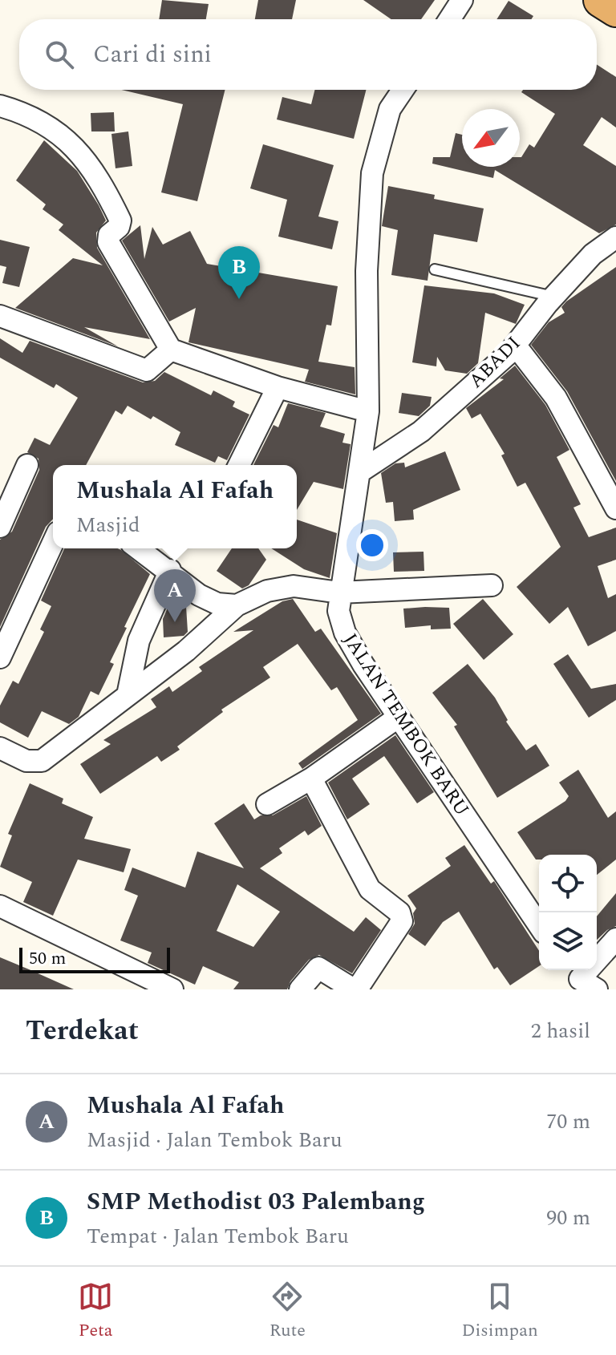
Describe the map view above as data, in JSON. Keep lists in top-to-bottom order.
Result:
{
  "streets": {
    "street": ["ABADI", "JALAN TEMBOK BARU"]
  },
  "crossings": [
    ["ABADI", "JALAN TEMBOK BARU"]
  ],
  "scale_bar": "50 m",
  "north": "bottom left",
  "page": {
    "search": "Cari di sini",
    "pins": ["B", "A"],
    "popup": ["Mushala Al Fafah", "Masjid"],
    "scale": "50 m",
    "heading": ["Terdekat", "2 hasil"],
    "list": [
      {
        "mark": "A",
        "name": "Mushala Al Fafah",
        "note": "Masjid · Jalan Tembok Baru",
        "value": "70 m"
      },
      {
        "mark": "B",
        "name": "SMP Methodist 03 Palembang",
        "note": "Tempat · Jalan Tembok Baru",
        "value": "90 m"
      }
    ],
    "nav": ["Peta", "Rute", "Disimpan"]
  }
}
